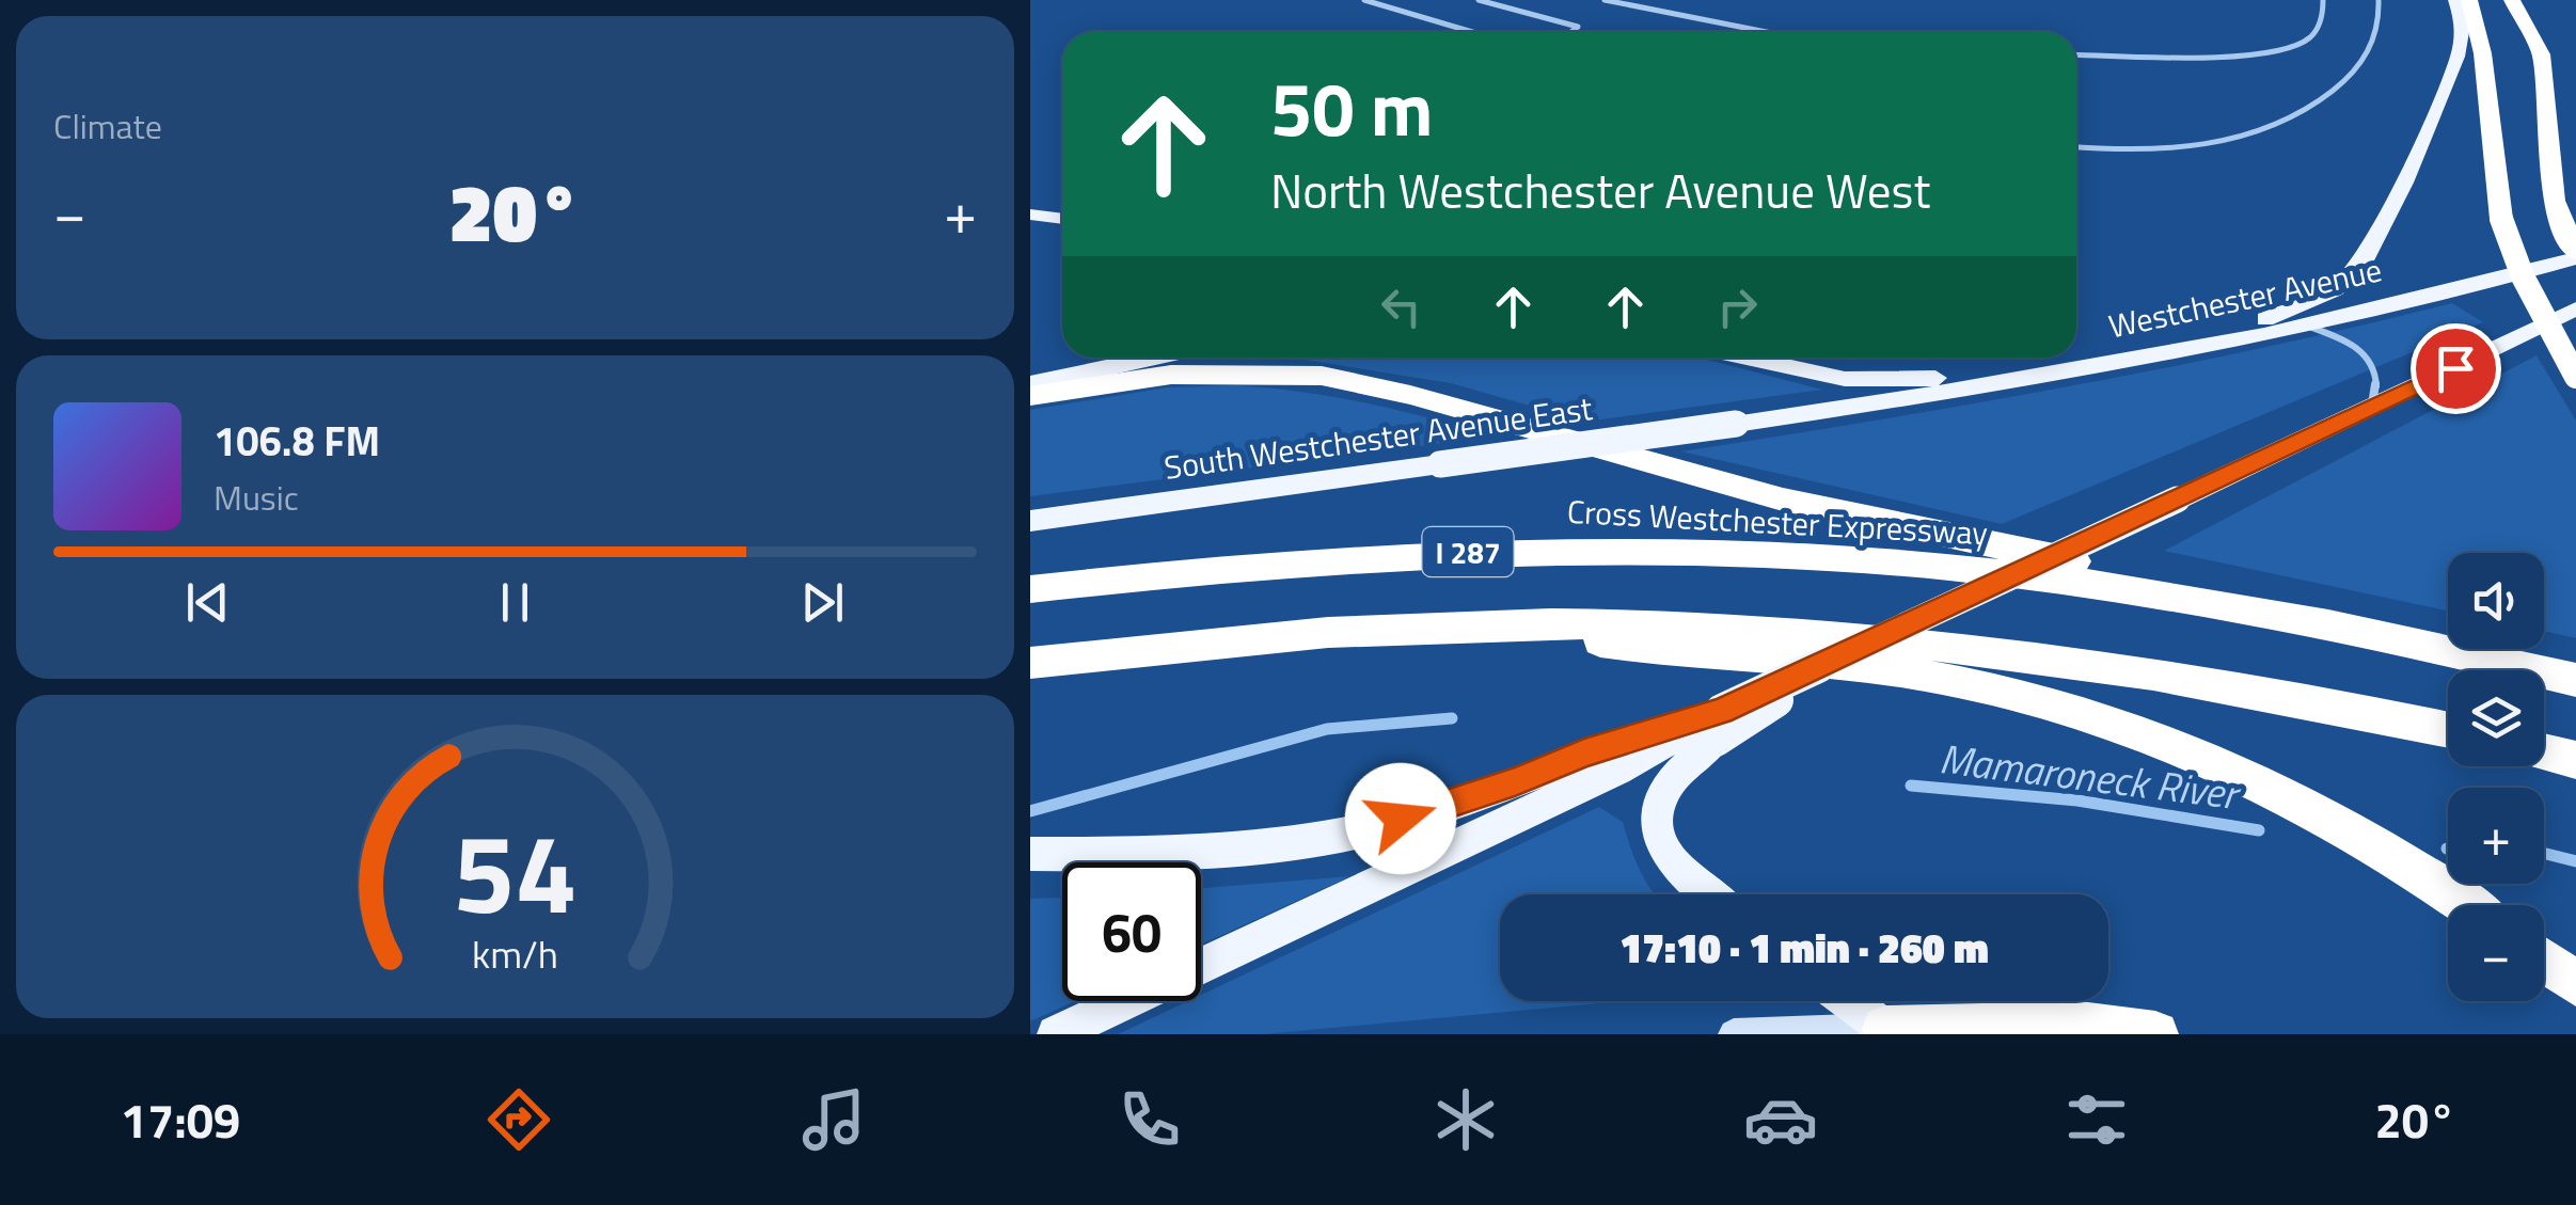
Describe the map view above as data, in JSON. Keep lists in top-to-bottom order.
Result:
{
  "streets": {
    "highway": ["Cross Westchester Expressway", "I 287"],
    "main road": ["Westchester Avenue", "South Westchester Avenue East"]
  },
  "crossings": [
    ["Westchester Avenue", "South Westchester Avenue East"]
  ],
  "water": ["Mamaroneck River"],
  "page": {
    "tile": "Climate",
    "turn": ["50 m", "North Westchester Avenue West"],
    "heat": ["−", "20°", "+"],
    "song": ["106.8 FM", "Music"],
    "map_buttons": ["+", "−"],
    "limit": "60",
    "trip": "17:10 · 1 min · 260 m",
    "tabs": ["17:09", "20°"],
    "gauge": ["54", "km/h"]
  }
}
